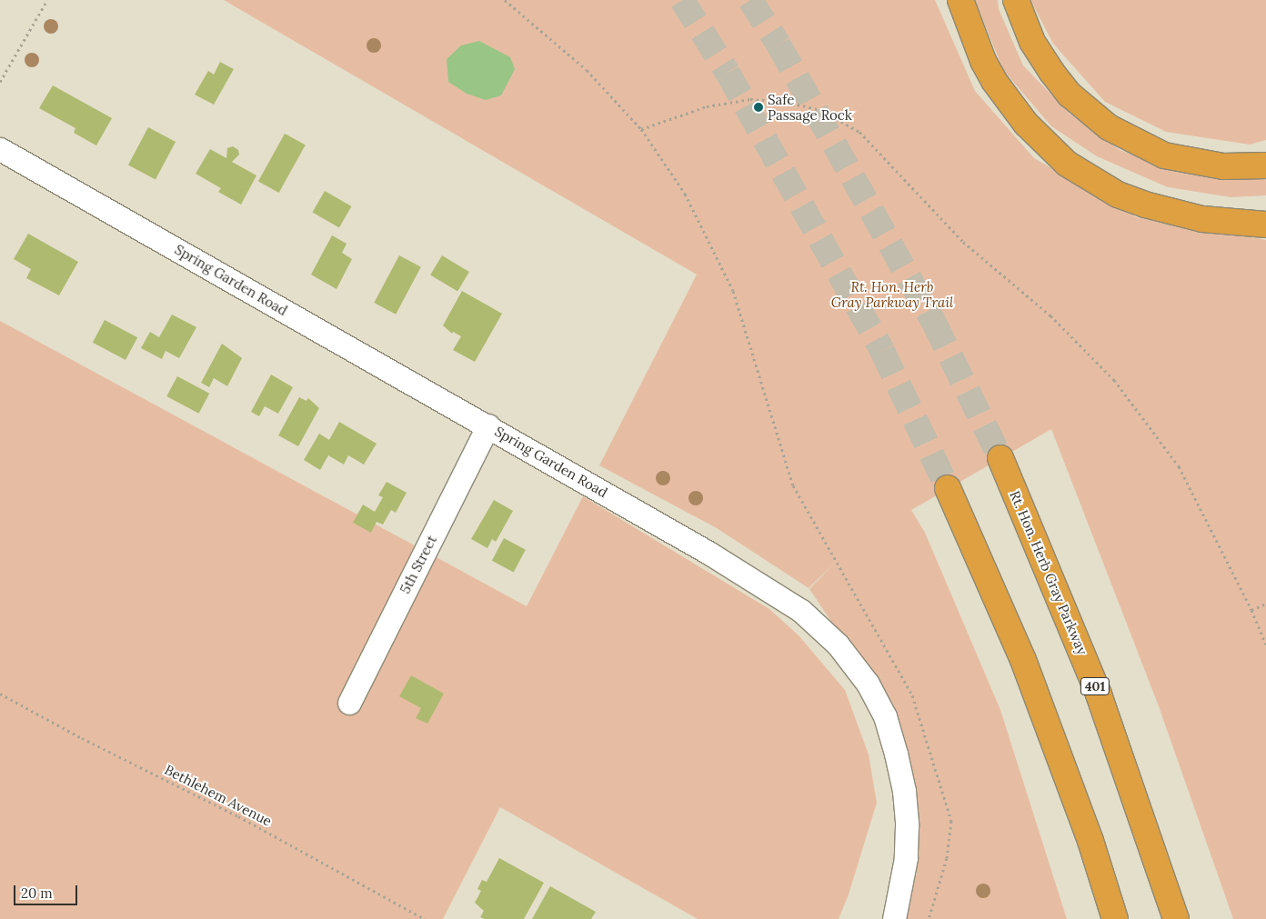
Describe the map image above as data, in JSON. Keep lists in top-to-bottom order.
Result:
{
  "streets": {
    "highway": ["Rt. Hon. Herb Gray Parkway", "401"],
    "street": ["Spring Garden Road", "5th Street"],
    "path": ["Bethlehem Avenue"]
  },
  "crossings": [
    ["Spring Garden Road", "5th Street"]
  ],
  "parks": ["Rt. Hon. Herb Gray Parkway Trail"],
  "places": ["Safe Passage Rock"],
  "scale_bar": "20 m"
}
